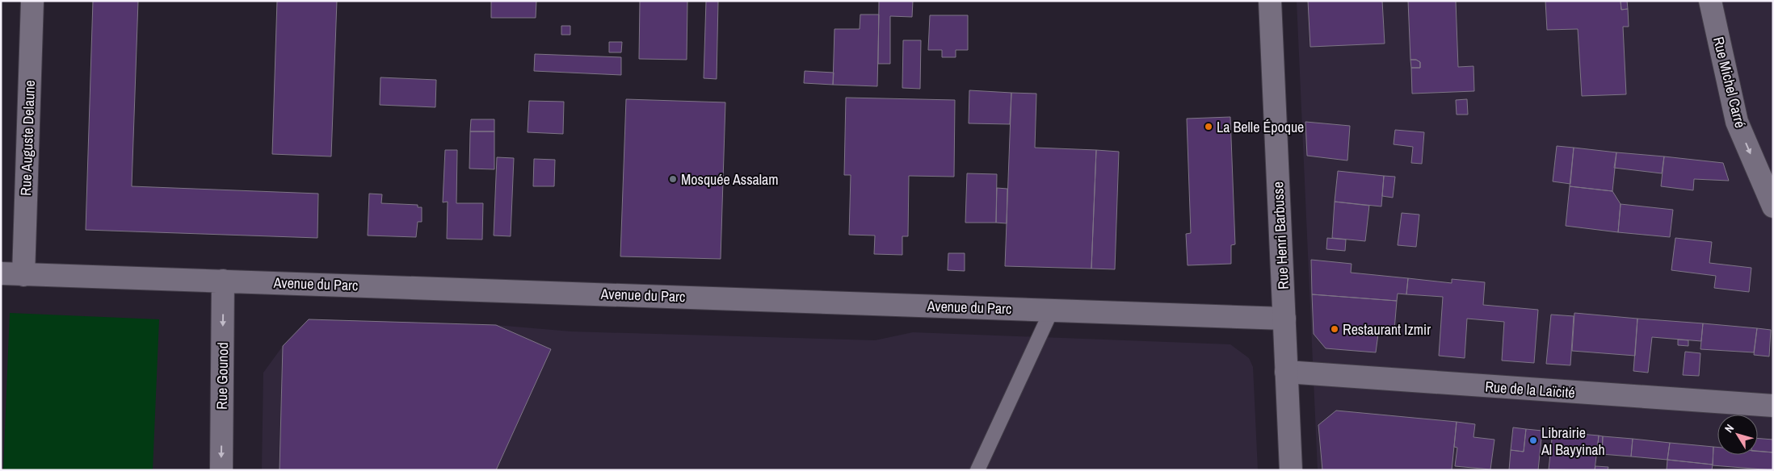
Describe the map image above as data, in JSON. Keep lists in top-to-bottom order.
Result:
{
  "streets": {
    "street": [
      "Rue Michel Carré",
      "Rue Auguste Delaune",
      "Rue Henri Barbusse",
      "Avenue du Parc",
      "Rue Gounod",
      "Rue de la Laïcité"
    ]
  },
  "crossings": [
    ["Rue Auguste Delaune", "Avenue du Parc"],
    ["Rue Henri Barbusse", "Avenue du Parc"],
    ["Rue Henri Barbusse", "Rue de la Laïcité"],
    ["Avenue du Parc", "Rue Gounod"]
  ],
  "one_way": ["Rue Michel Carré", "Rue Gounod"],
  "places": [
    "La Belle Époque",
    "Mosquée Assalam",
    "Restaurant Izmir",
    "Librairie Al Bayyinah"
  ],
  "north": "top left"
}
